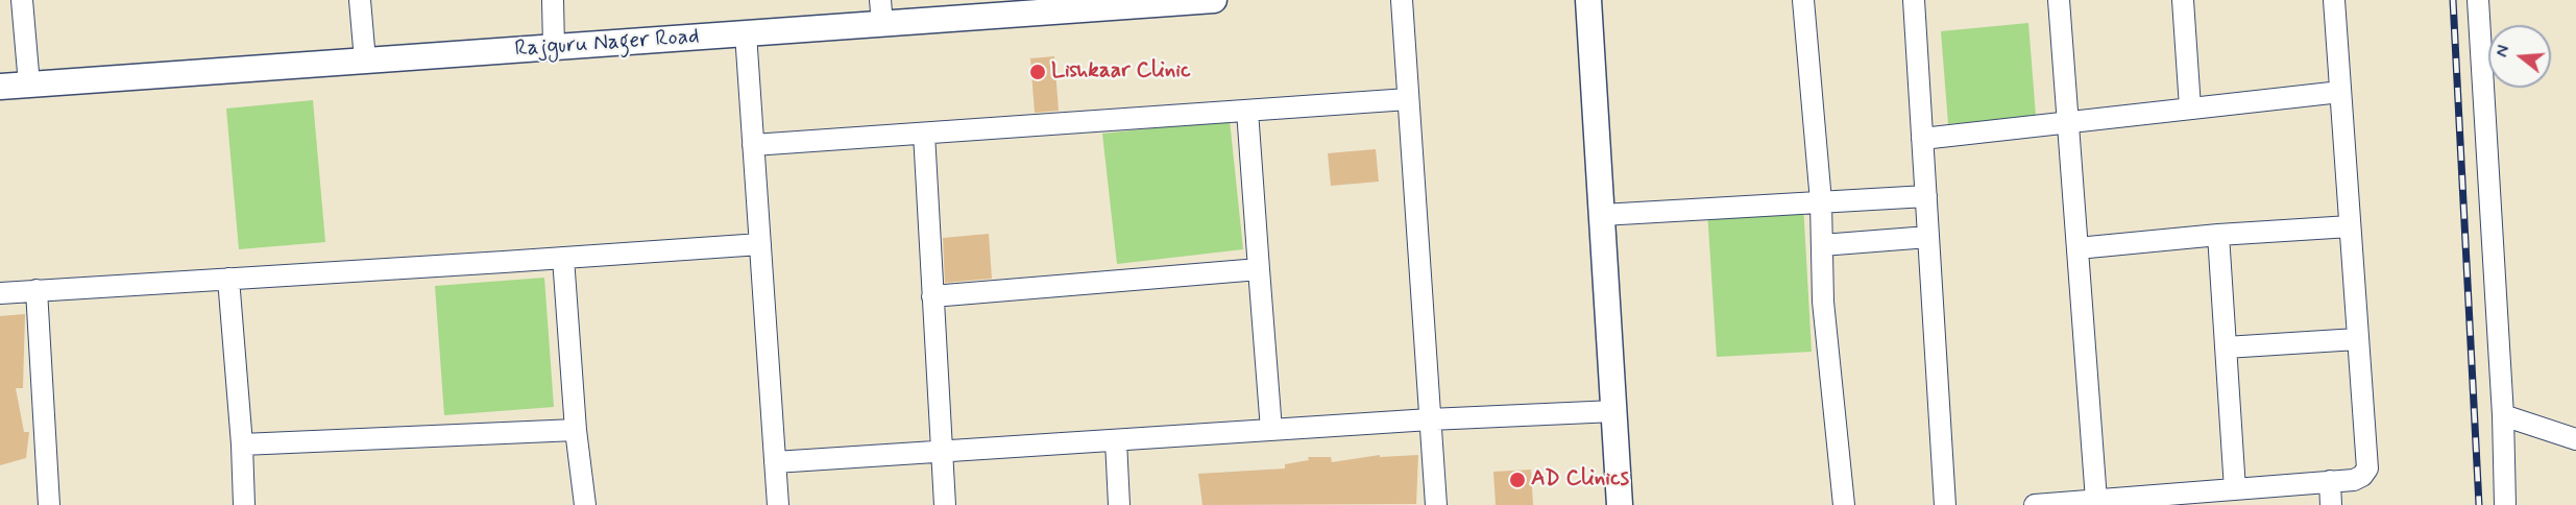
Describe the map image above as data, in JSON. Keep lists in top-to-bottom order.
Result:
{
  "streets": {
    "street": ["Rajguru Nager Road"]
  },
  "places": ["Lishkaar Clinic", "AD Clinics"],
  "north": "left"
}
